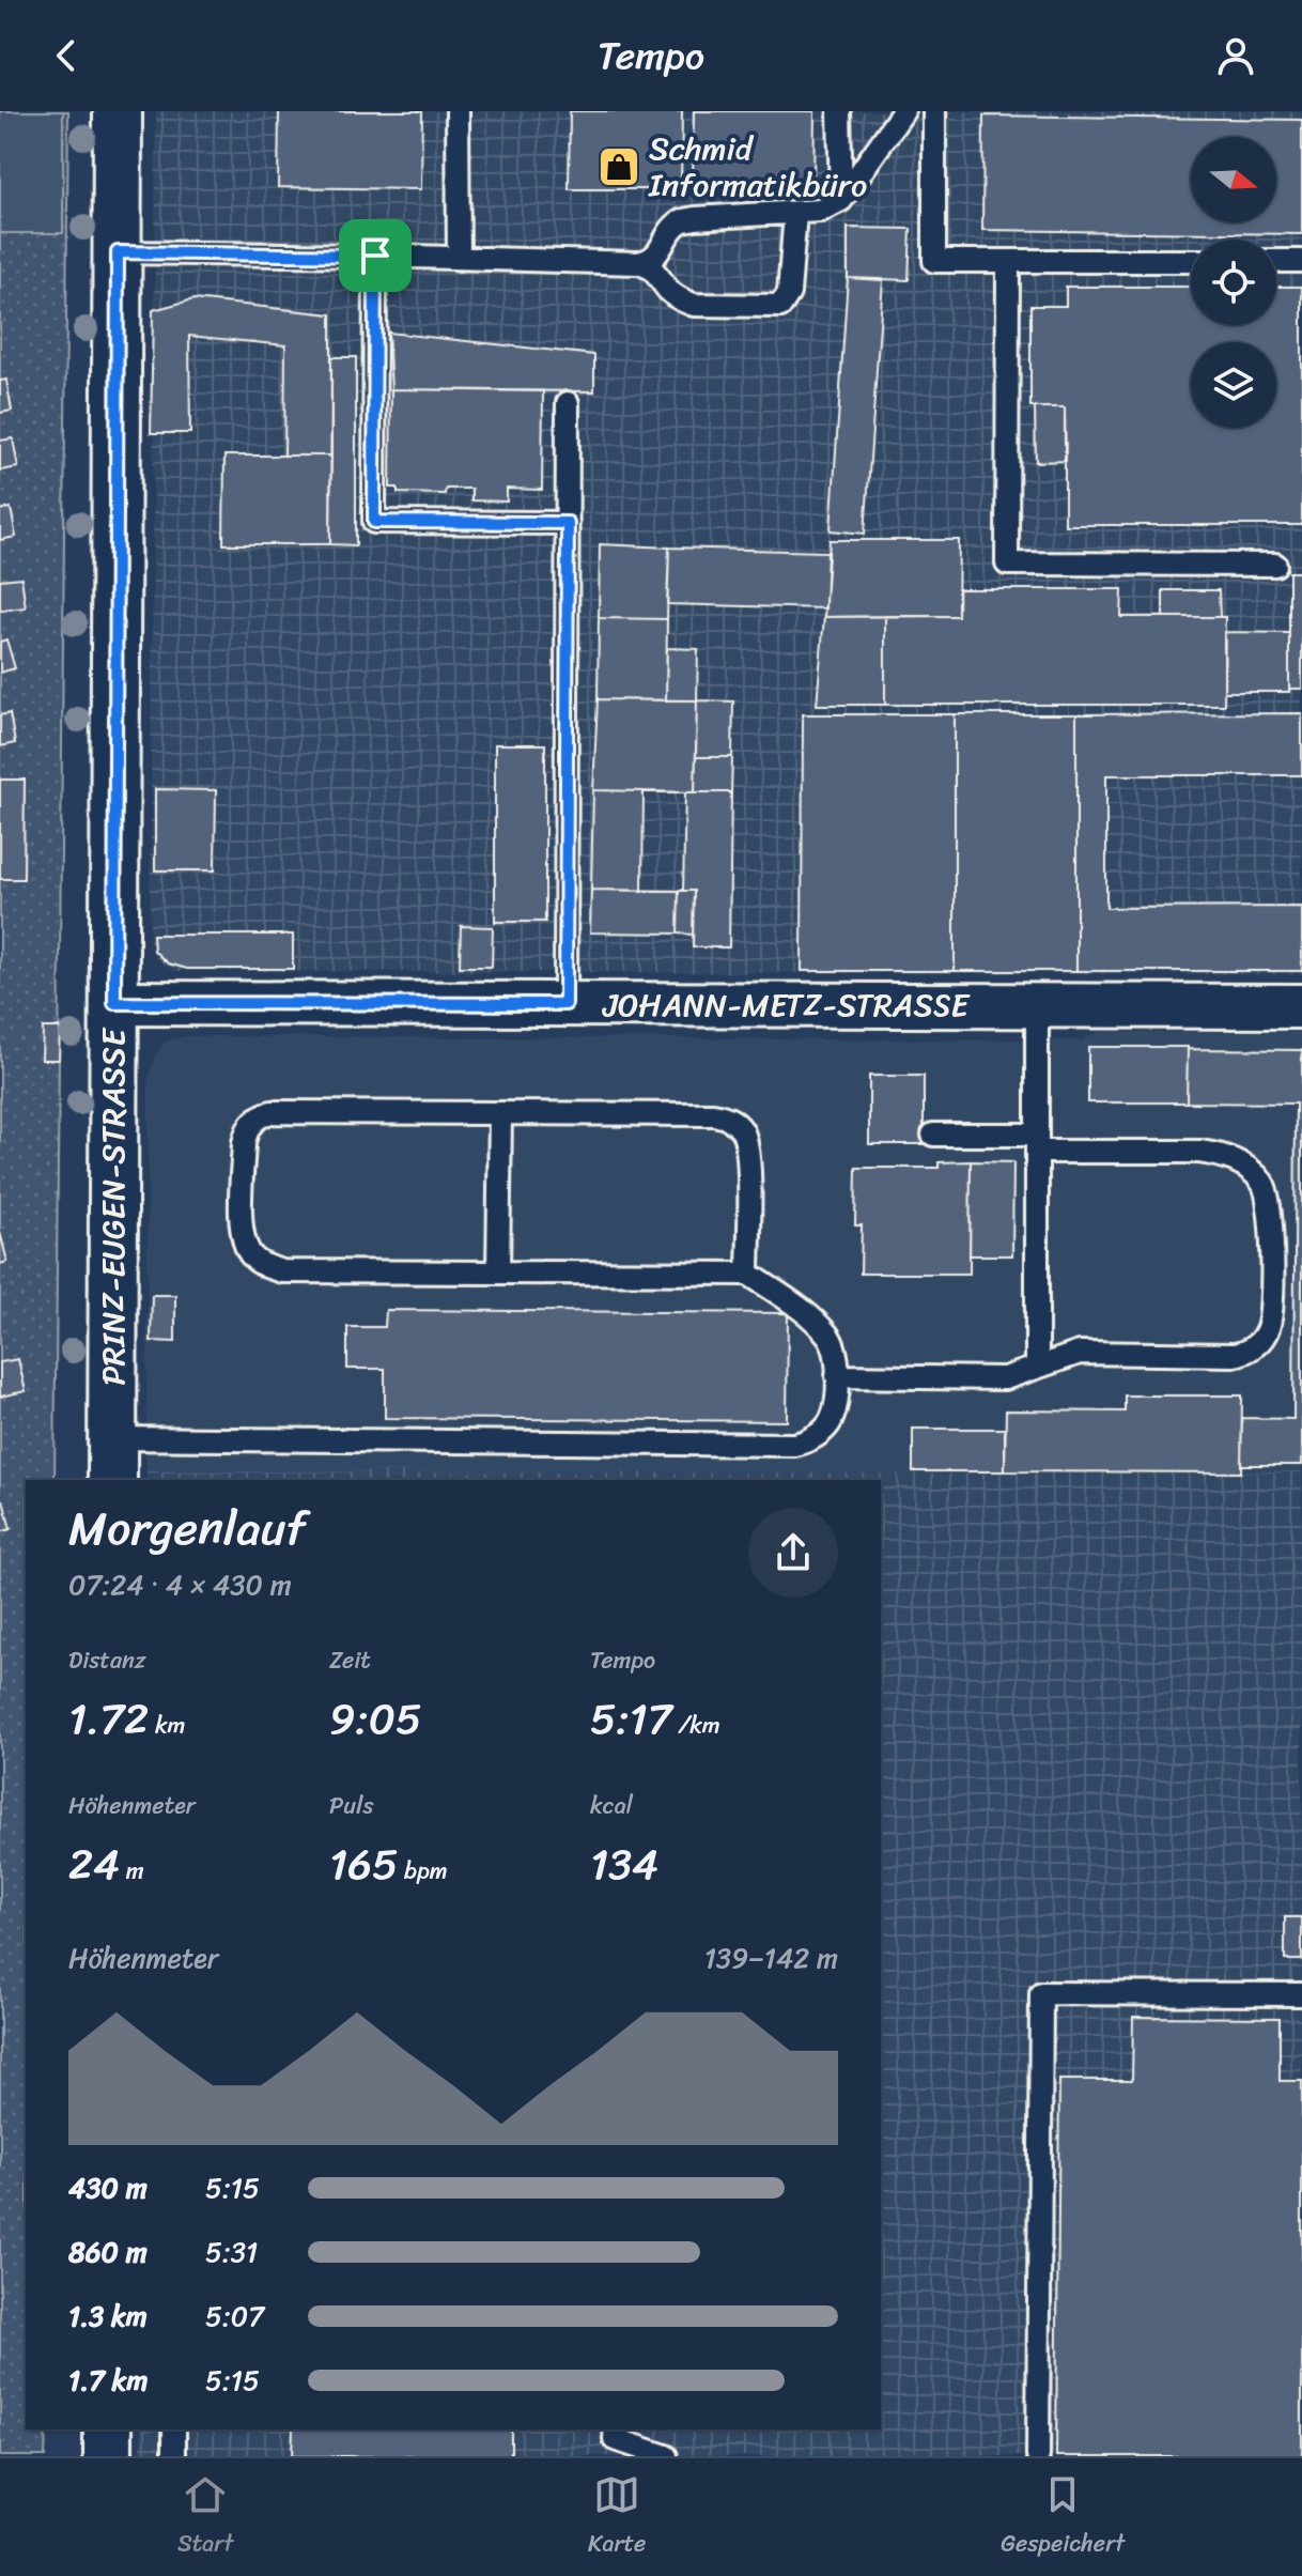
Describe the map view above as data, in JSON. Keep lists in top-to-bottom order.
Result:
{
  "streets": {
    "street": ["JOHANN-METZ-STRASSE", "PRINZ-EUGEN-STRASSE"]
  },
  "crossings": [
    ["JOHANN-METZ-STRASSE", "PRINZ-EUGEN-STRASSE"]
  ],
  "places": {
    "shop": ["Schmid Informatikbüro"]
  },
  "north": "right",
  "page": {
    "header": "Tempo",
    "heading": ["Morgenlauf", "07:24 · 4 × 430 m"],
    "stats": [
      ["Distanz", "1.72 km"],
      ["Zeit", "9:05"],
      ["Tempo", "5:17 /km"],
      ["Höhenmeter", "24 m"],
      ["Puls", "165 bpm"],
      ["kcal", "134"]
    ],
    "chart": ["Höhenmeter", "139–142 m"],
    "list": [
      {
        "name": "430 m",
        "note": "5:15"
      },
      {
        "name": "860 m",
        "note": "5:31"
      },
      {
        "name": "1.3 km",
        "note": "5:07"
      },
      {
        "name": "1.7 km",
        "note": "5:15"
      }
    ],
    "tabs": ["Start", "Karte", "Gespeichert"]
  }
}
